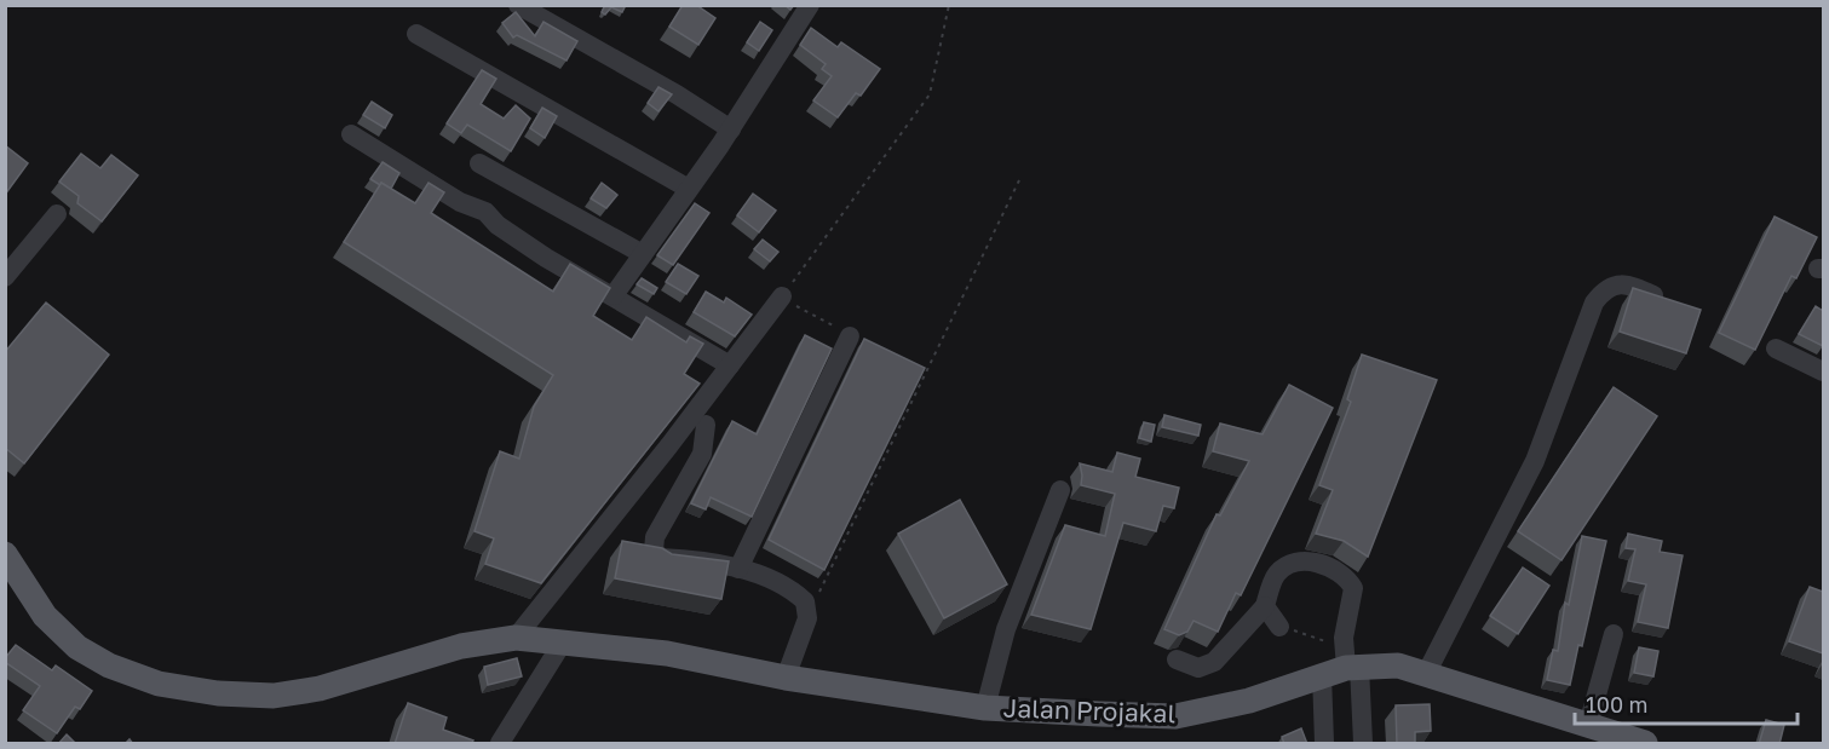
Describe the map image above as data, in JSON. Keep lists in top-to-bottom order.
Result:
{
  "streets": {
    "main road": ["Jalan Projakal"]
  },
  "scale_bar": "100 m"
}
